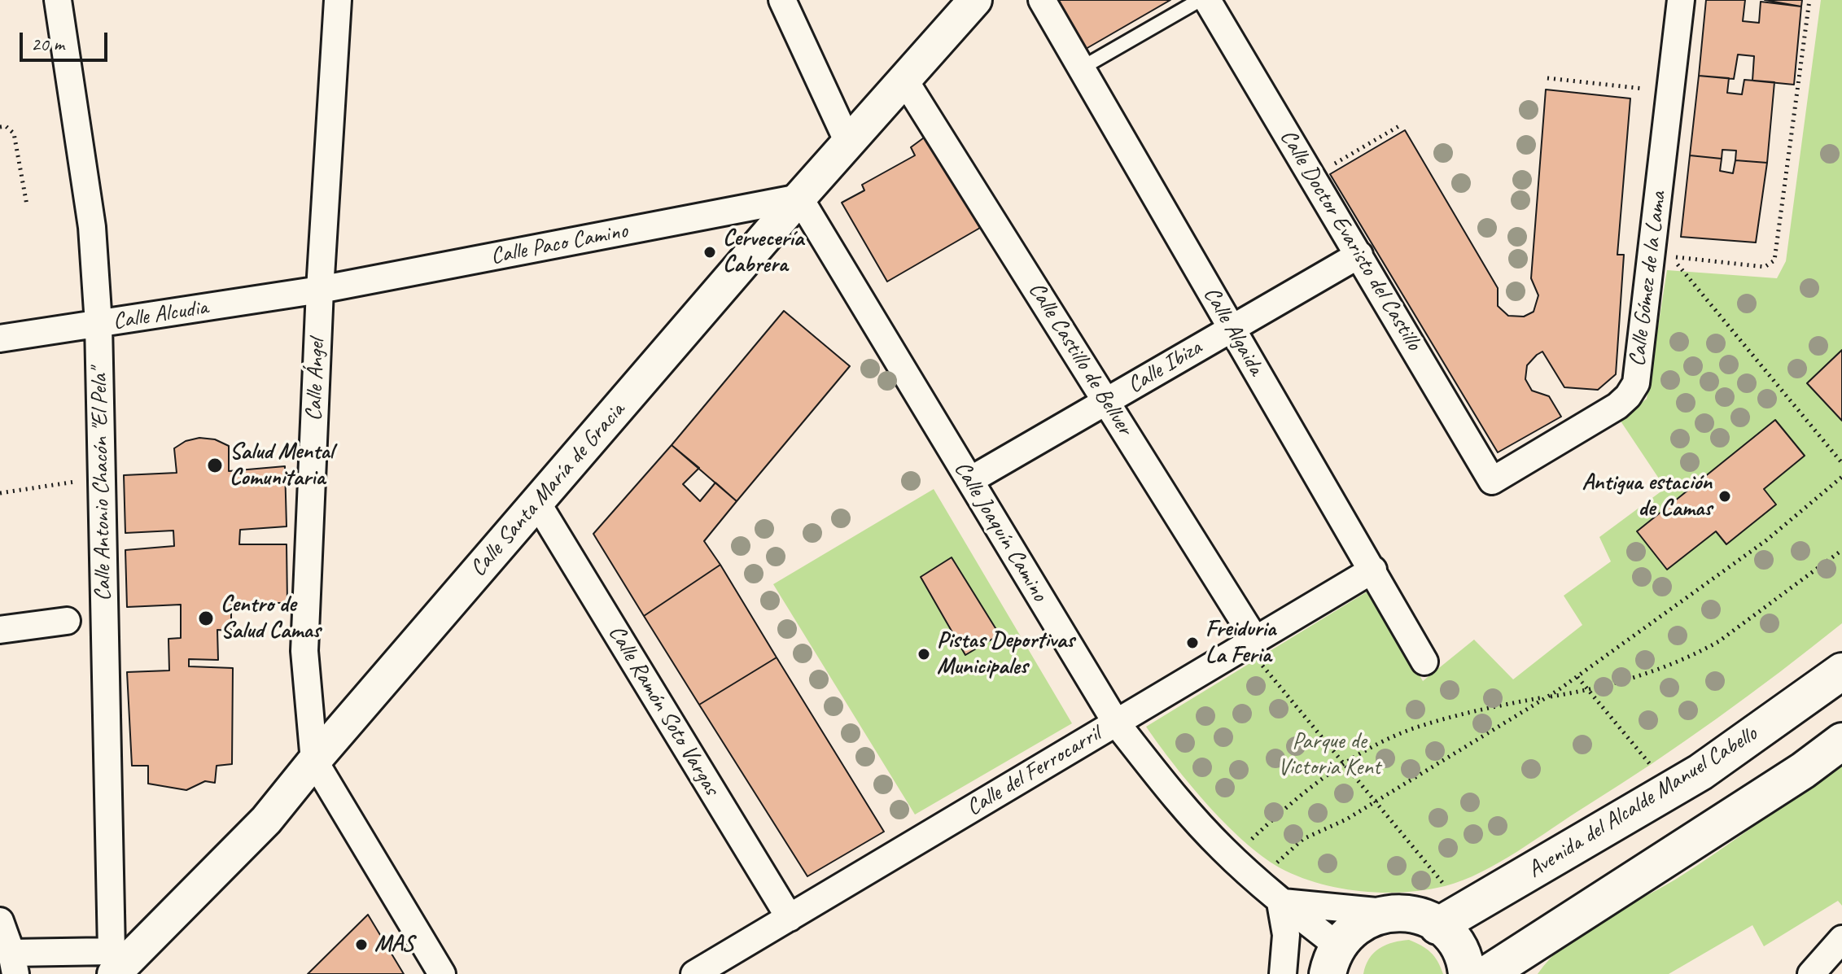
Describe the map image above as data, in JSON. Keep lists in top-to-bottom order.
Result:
{
  "streets": {
    "main road": ["Avenida del Alcalde Manuel Cabello"],
    "street": [
      "Calle Doctor Evaristo del Castillo",
      "Calle Paco Camino",
      "Calle Gómez de la Lama",
      "Calle Alcudia",
      "Calle Algaida",
      "Calle Castillo de Bellver",
      "Calle Ibiza",
      "Calle Ángel",
      "Calle Antonio Chacón \"El Pela\"",
      "Calle Santa María de Gracia",
      "Calle Joaquín Camino",
      "Calle Ramón Soto Vargas",
      "Calle del Ferrocarril"
    ]
  },
  "crossings": [
    ["Calle Doctor Evaristo del Castillo", "Calle Gómez de la Lama"],
    ["Calle Doctor Evaristo del Castillo", "Calle Ibiza"],
    ["Calle Paco Camino", "Calle Alcudia"],
    ["Calle Paco Camino", "Calle Ángel"],
    ["Calle Paco Camino", "Calle Santa María de Gracia"],
    ["Calle Paco Camino", "Calle Joaquín Camino"],
    ["Calle Alcudia", "Calle Ángel"],
    ["Calle Alcudia", "Calle Antonio Chacón \"El Pela\""],
    ["Calle Algaida", "Calle Ibiza"],
    ["Calle Algaida", "Calle del Ferrocarril"],
    ["Calle Castillo de Bellver", "Calle Ibiza"],
    ["Calle Castillo de Bellver", "Calle Santa María de Gracia"],
    ["Calle Castillo de Bellver", "Calle del Ferrocarril"],
    ["Calle Ibiza", "Calle Joaquín Camino"],
    ["Calle Ángel", "Calle Santa María de Gracia"],
    ["Calle Antonio Chacón \"El Pela\"", "Calle Santa María de Gracia"],
    ["Calle Santa María de Gracia", "Calle Joaquín Camino"],
    ["Calle Santa María de Gracia", "Calle Ramón Soto Vargas"],
    ["Calle Joaquín Camino", "Calle del Ferrocarril"],
    ["Calle Ramón Soto Vargas", "Calle del Ferrocarril"]
  ],
  "parks": ["Parque de Victoria Kent"],
  "places": [
    "Cervecería Cabrera",
    "Salud Mental Comunitaria",
    "Antigua estación de Camas",
    "Centro de Salud Camas",
    "Freiduria La Feria",
    "Pistas Deportivas Municipales",
    "MAS"
  ],
  "scale_bar": "20 m"
}
